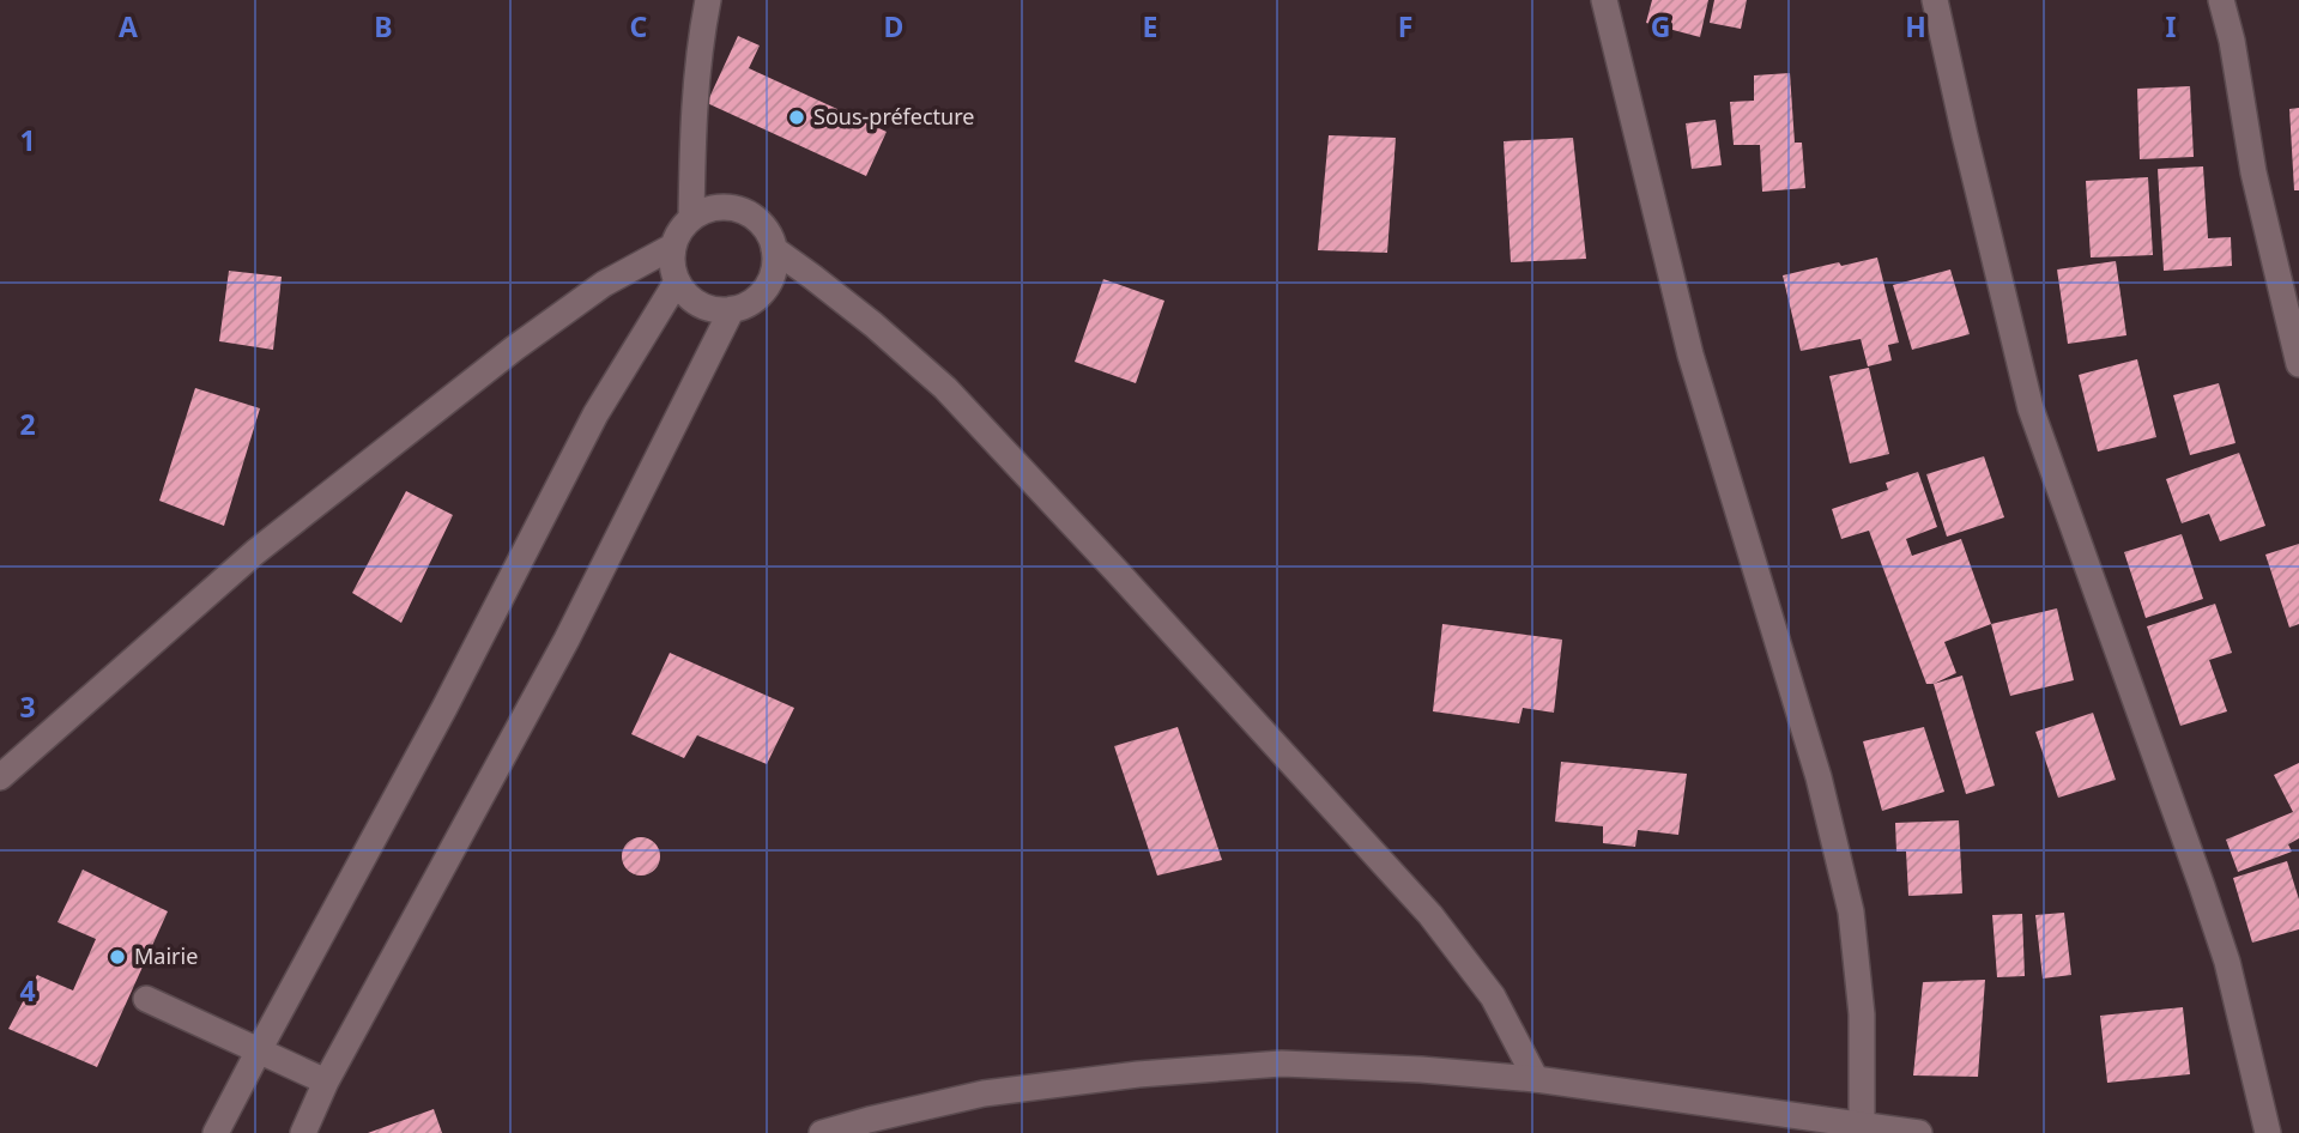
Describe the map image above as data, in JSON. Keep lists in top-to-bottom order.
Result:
{
  "places": ["Sous-préfecture", "Mairie"],
  "grid": {
    "columns": [
      "A",
      "B",
      "C",
      "D",
      "E",
      "F",
      "G",
      "H",
      "I"
    ],
    "rows": [
      "1",
      "2",
      "3",
      "4"
    ]
  }
}
